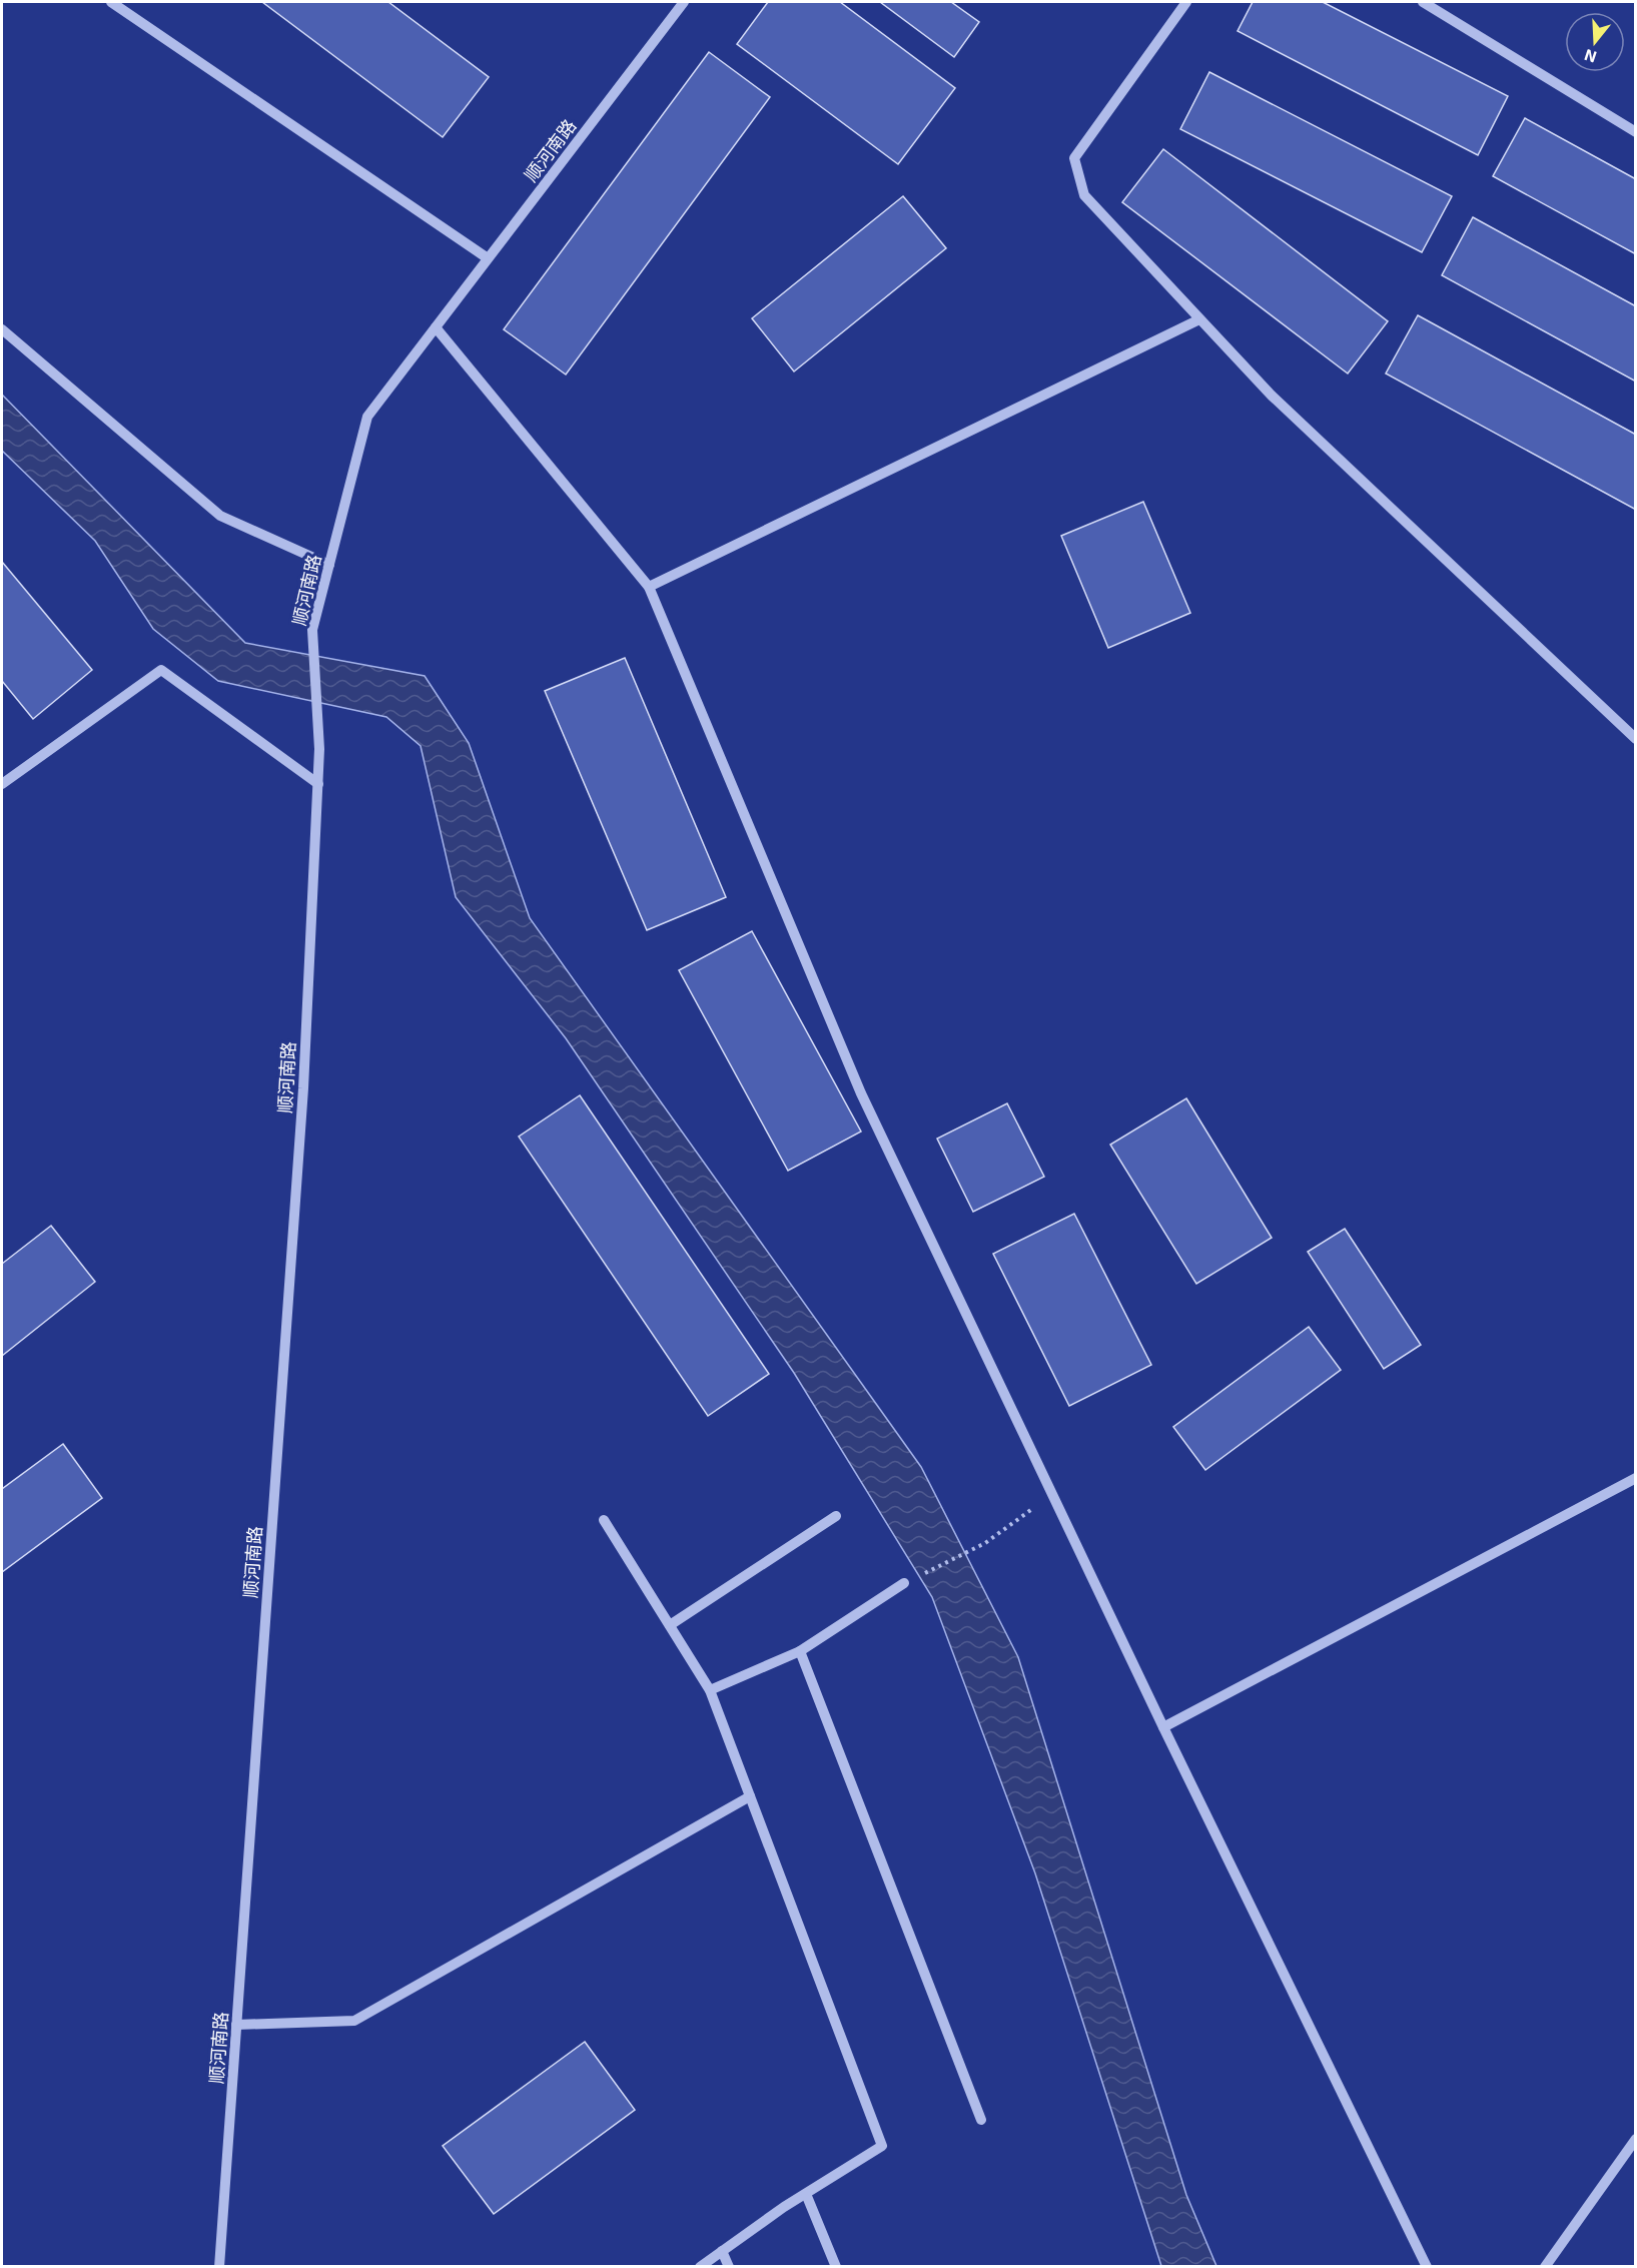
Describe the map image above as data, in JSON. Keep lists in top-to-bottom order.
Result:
{
  "streets": {
    "street": ["顺河南路"]
  },
  "north": "bottom"
}
